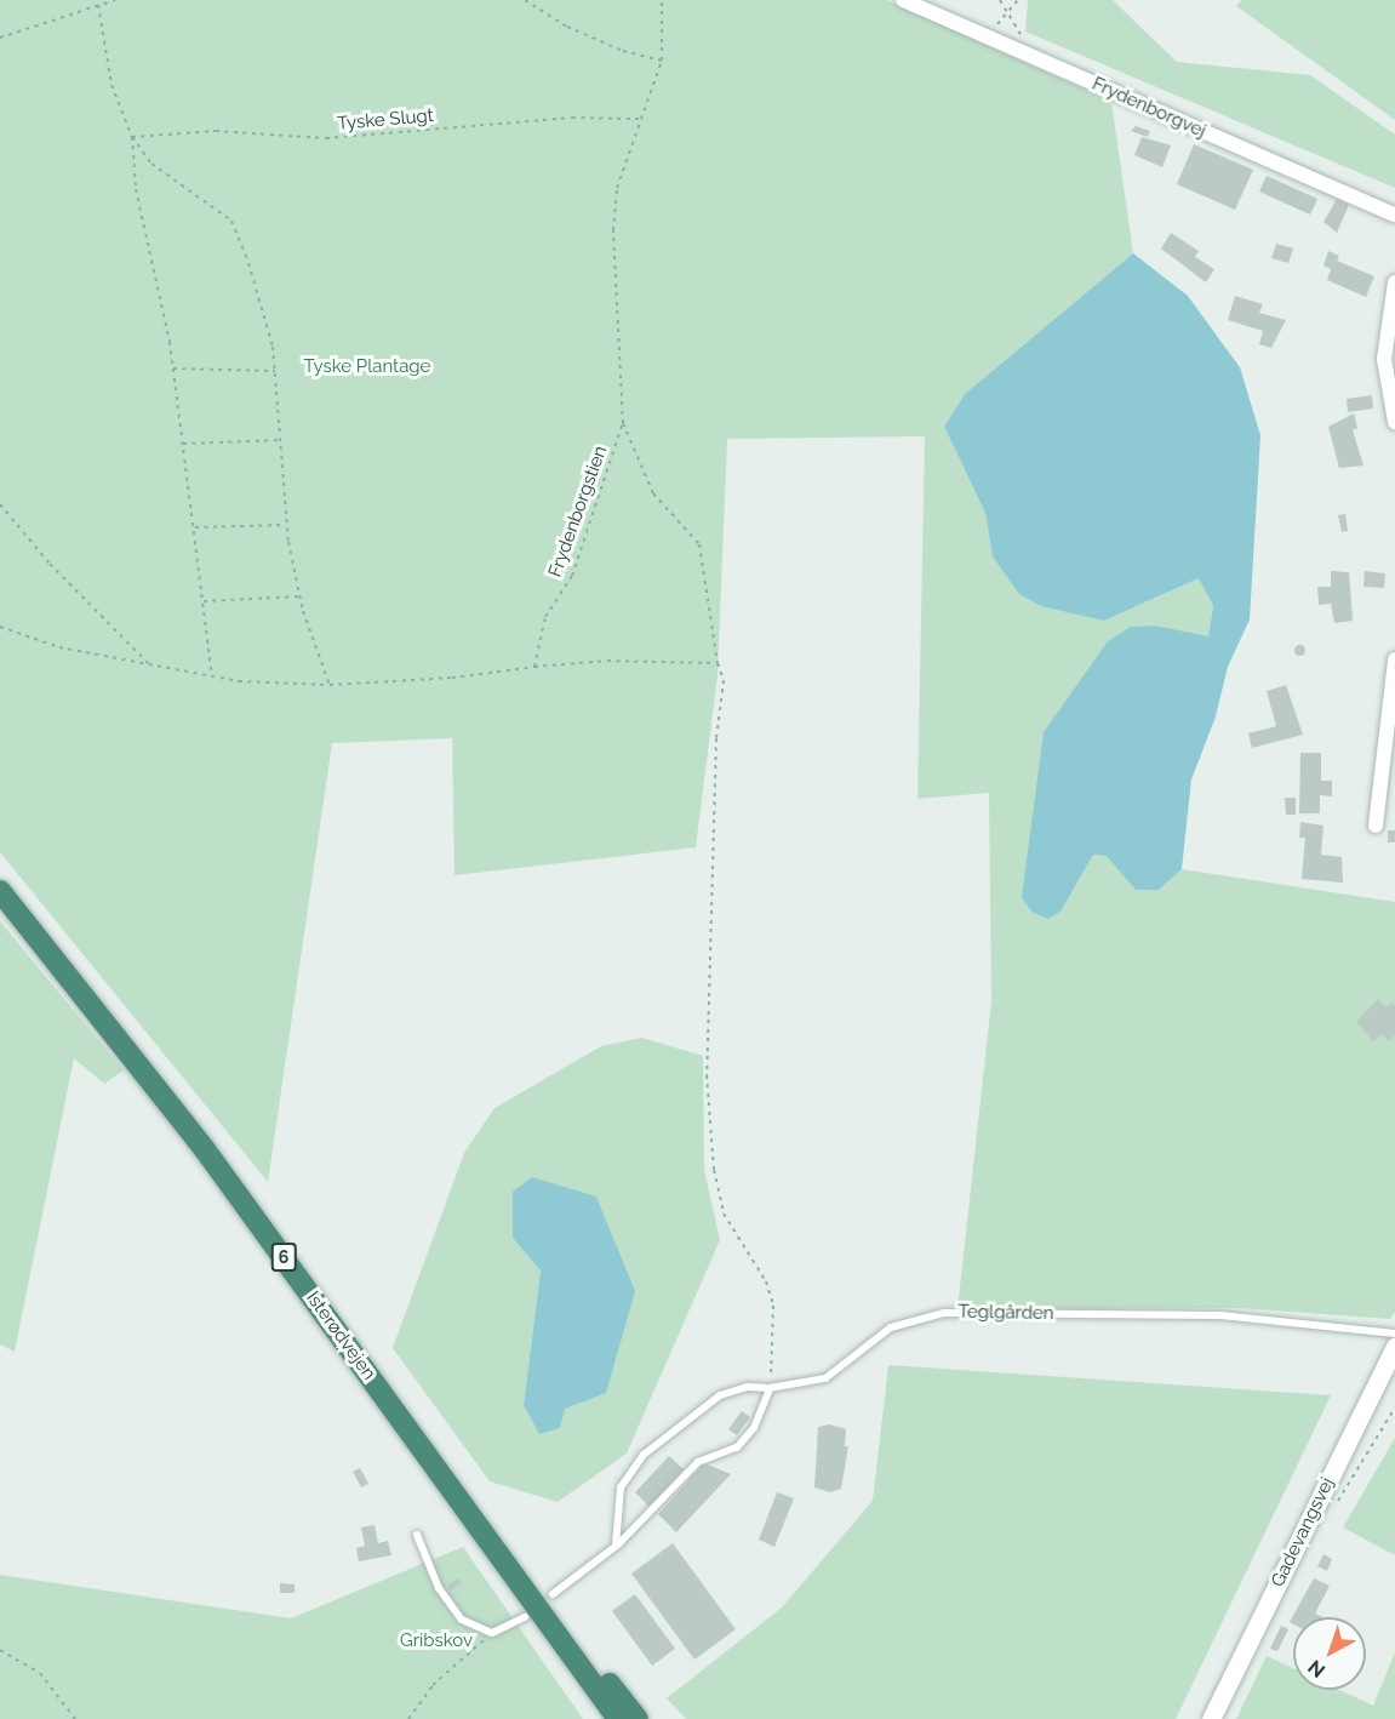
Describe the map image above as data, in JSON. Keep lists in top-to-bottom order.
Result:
{
  "streets": {
    "highway": ["6", "Isterødvejen"],
    "street": ["Frydenborgvej", "Gadevangsvej"],
    "lane": ["Teglgården"],
    "path": ["Tyske Slugt", "Frydenborgstien"]
  },
  "crossings": [
    ["Tyske Slugt", "Frydenborgstien"]
  ],
  "parks": ["Tyske Plantage", "Gribskov"],
  "north": "bottom left"
}
